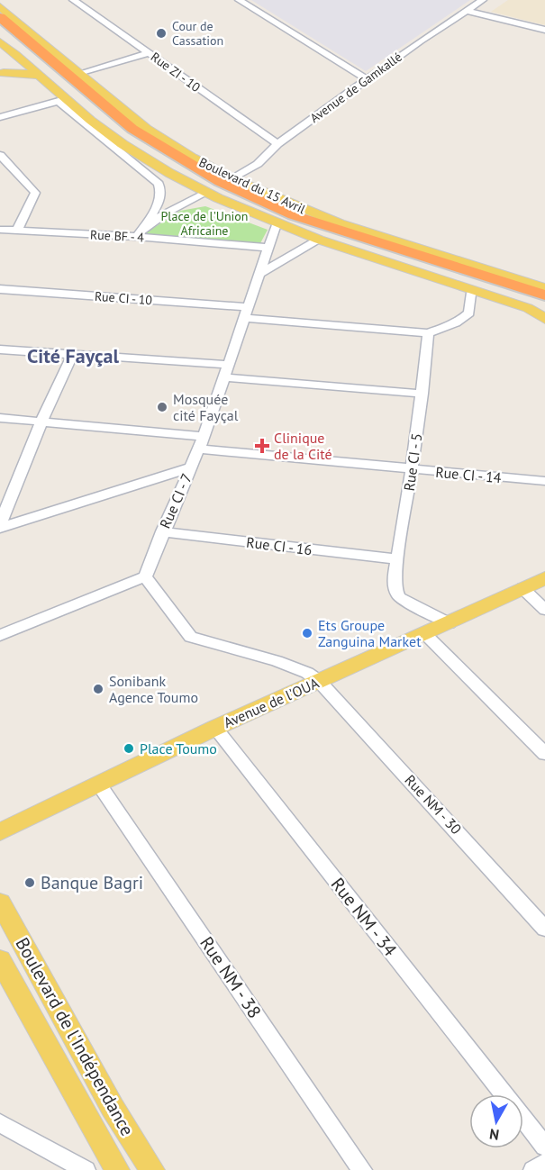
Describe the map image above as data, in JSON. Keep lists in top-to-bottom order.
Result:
{
  "streets": {
    "highway": ["Boulevard du 15 Avril"],
    "main road": ["Avenue de l'OUA", "Boulevard de l'Indépendance"],
    "street": [
      "Rue ZI - 10",
      "Avenue de Gamkallé",
      "Rue BF - 4",
      "Rue CI - 10",
      "Rue CI - 5",
      "Rue CI - 14",
      "Rue CI - 7",
      "Rue CI - 16",
      "Rue NM - 30",
      "Rue NM - 34",
      "Rue NM - 38"
    ]
  },
  "crossings": [
    ["Rue ZI - 10", "Avenue de Gamkallé"],
    ["Avenue de Gamkallé", "Boulevard du 15 Avril"],
    ["Boulevard du 15 Avril", "Rue CI - 7"],
    ["Rue BF - 4", "Rue CI - 7"],
    ["Rue CI - 10", "Rue CI - 5"],
    ["Rue CI - 10", "Rue CI - 7"],
    ["Rue CI - 5", "Rue CI - 14"],
    ["Rue CI - 5", "Rue CI - 16"],
    ["Rue CI - 5", "Avenue de l'OUA"],
    ["Rue CI - 14", "Rue CI - 7"],
    ["Rue CI - 7", "Rue CI - 16"],
    ["Avenue de l'OUA", "Rue NM - 30"],
    ["Avenue de l'OUA", "Rue NM - 34"],
    ["Avenue de l'OUA", "Rue NM - 38"]
  ],
  "districts": ["Cité Fayçal"],
  "parks": ["Place de l'Union Africaine"],
  "places": {
    "other": [
      "Cour de Cassation",
      "Mosquée cité Fayçal",
      "Ets Groupe Zanguina Market",
      "Sonibank Agence Toumo",
      "Place Toumo",
      "Banque Bagri"
    ],
    "health": ["Clinique de la Cité"]
  },
  "north": "bottom"
}
